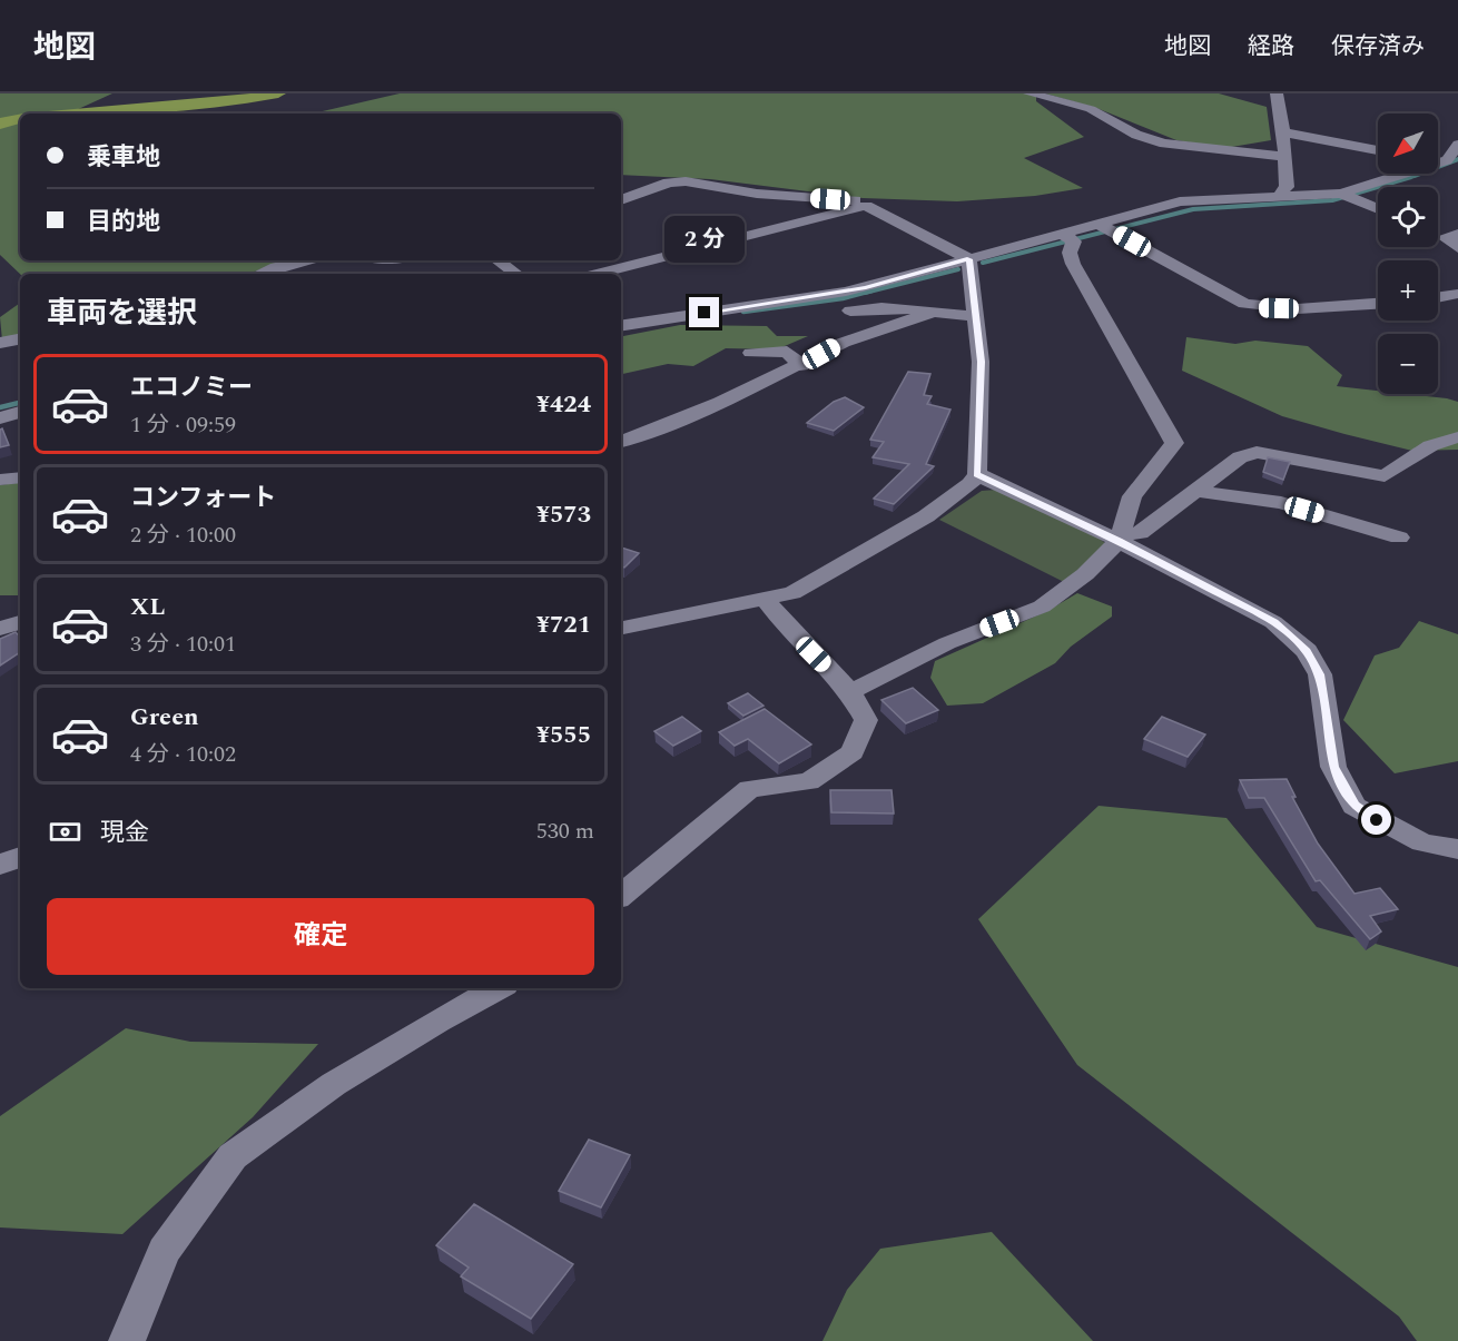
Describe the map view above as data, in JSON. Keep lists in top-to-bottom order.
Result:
{
  "north": "bottom left",
  "page": {
    "header": "地図",
    "nav": ["地図", "経路", "保存済み"],
    "map_buttons": ["+", "−"],
    "banner": ["乗車地", "目的地"],
    "bubble": "2 分",
    "heading": "車両を選択",
    "list": [
      {
        "name": "エコノミー",
        "note": "1 分 · 09:59",
        "value": "¥424"
      },
      {
        "name": "コンフォート",
        "note": "2 分 · 10:00",
        "value": "¥573"
      },
      {
        "name": "XL",
        "note": "3 分 · 10:01",
        "value": "¥721"
      },
      {
        "name": "Green",
        "note": "4 分 · 10:02",
        "value": "¥555"
      }
    ],
    "pay": ["現金", "530 m"],
    "buttons": "確定"
  }
}
